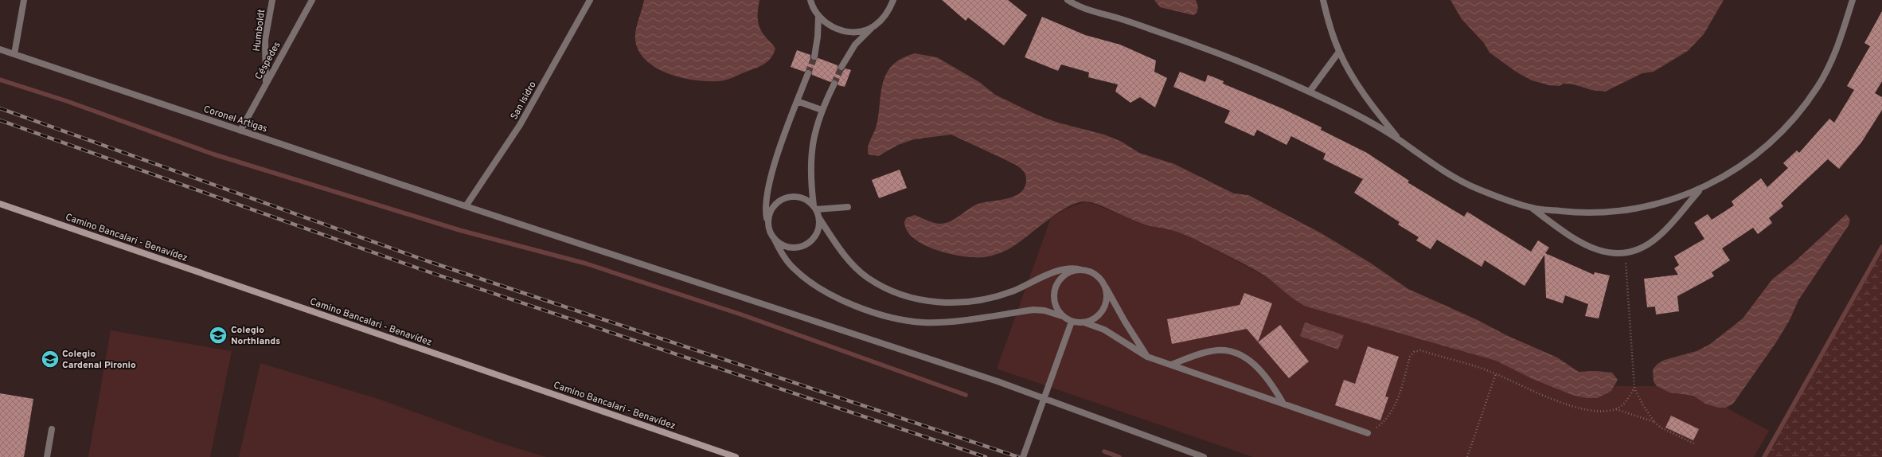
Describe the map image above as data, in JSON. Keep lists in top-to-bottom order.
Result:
{
  "streets": {
    "main road": ["Camino Bancalari - Benavídez"],
    "street": [
      "Humboldt",
      "Céspedes",
      "San Isidro",
      "Coronel Artigas"
    ]
  },
  "crossings": [
    ["Humboldt", "Céspedes"],
    ["Céspedes", "Coronel Artigas"],
    ["San Isidro", "Coronel Artigas"]
  ],
  "places": {
    "school or university": ["Colegio Northlands", "Colegio Cardenal Pironio"]
  }
}
